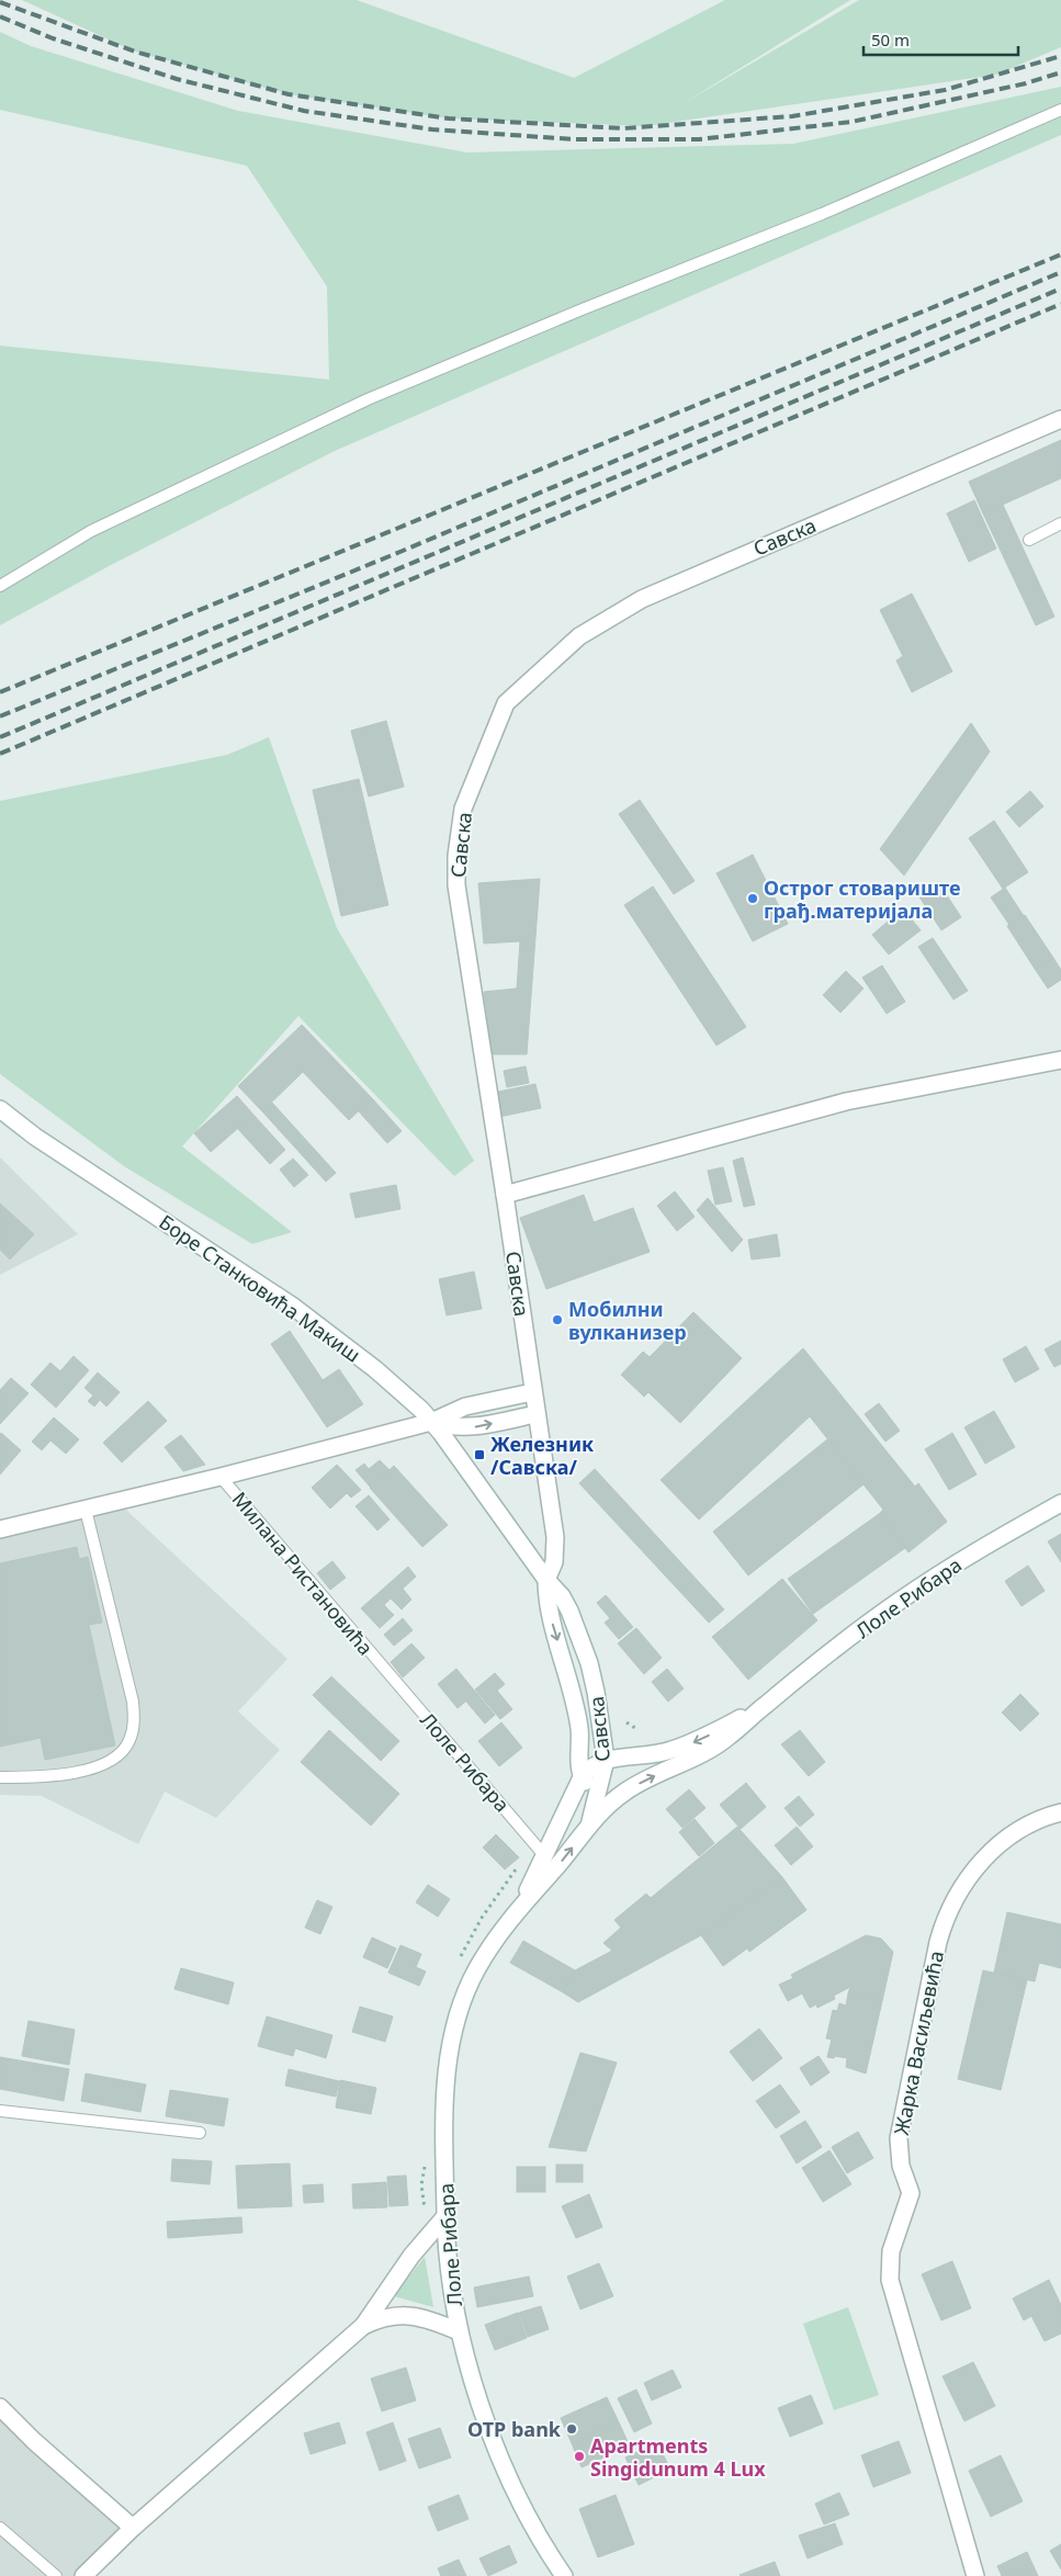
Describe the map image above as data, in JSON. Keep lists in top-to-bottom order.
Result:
{
  "streets": {
    "street": [
      "Савска",
      "Боре Станковића Макиш",
      "Милана Ристановића",
      "Лоле Рибара",
      "Жарка Васиљевића"
    ]
  },
  "crossings": [
    ["Савска", "Боре Станковића Макиш"],
    ["Савска", "Милана Ристановића"],
    ["Савска", "Лоле Рибара"],
    ["Боре Станковића Макиш", "Милана Ристановића"],
    ["Милана Ристановића", "Лоле Рибара"]
  ],
  "places": {
    "other": [
      "Острог стовариште грађ.материјала",
      "Мобилни вулканизер",
      "OTP bank",
      "Apartments Singidunum 4 Lux"
    ],
    "transit": ["Железник /Савска/"]
  },
  "scale_bar": "50 m"
}
